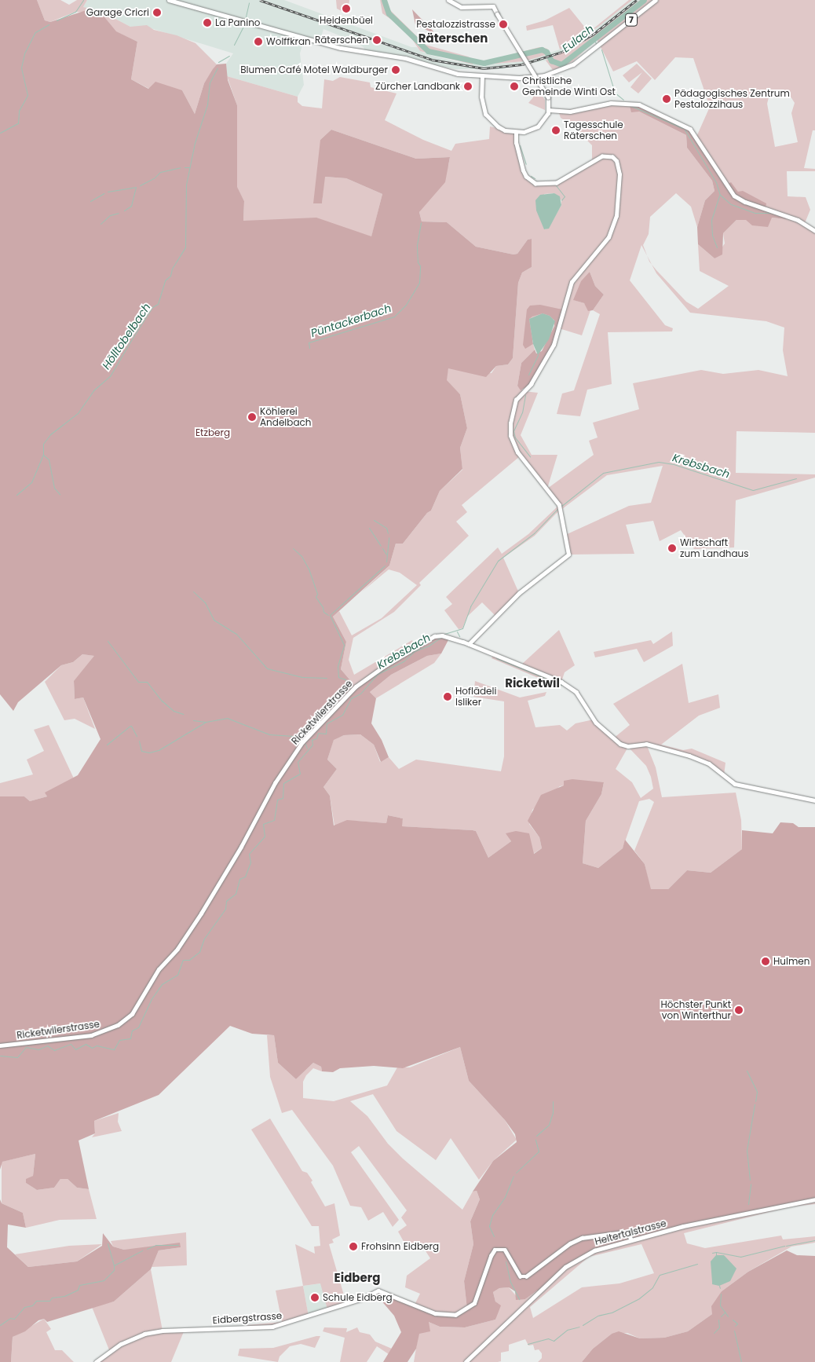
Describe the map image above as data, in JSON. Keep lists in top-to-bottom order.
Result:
{
  "streets": {
    "main road": ["7"],
    "street": ["Ricketwilerstrasse", "Heitertalstrasse", "Eidbergstrasse"]
  },
  "crossings": [
    ["Heitertalstrasse", "Eidbergstrasse"]
  ],
  "districts": ["Räterschen", "Ricketwil", "Eidberg"],
  "water": [
    "Eulach",
    "Püntackerbach",
    "Hölltobelbach",
    "Krebsbach"
  ],
  "parks": ["Etzberg"],
  "places": [
    "Heidenbüel",
    "Garage Cricri",
    "La Panino",
    "Pestalozzistrasse",
    "Räterschen",
    "Wolffkran",
    "Blumen Café Motel Waldburger",
    "Zürcher Landbank",
    "Christliche Gemeinde Winti Ost",
    "Pädagogisches Zentrum Pestalozzihaus",
    "Tagesschule Räterschen",
    "Köhlerei Andelbach",
    "Wirtschaft zum Landhaus",
    "Hoflädeli Isliker",
    "Hulmen",
    "Höchster Punkt von Winterthur",
    "Frohsinn Eidberg",
    "Schule Eidberg"
  ]
}
